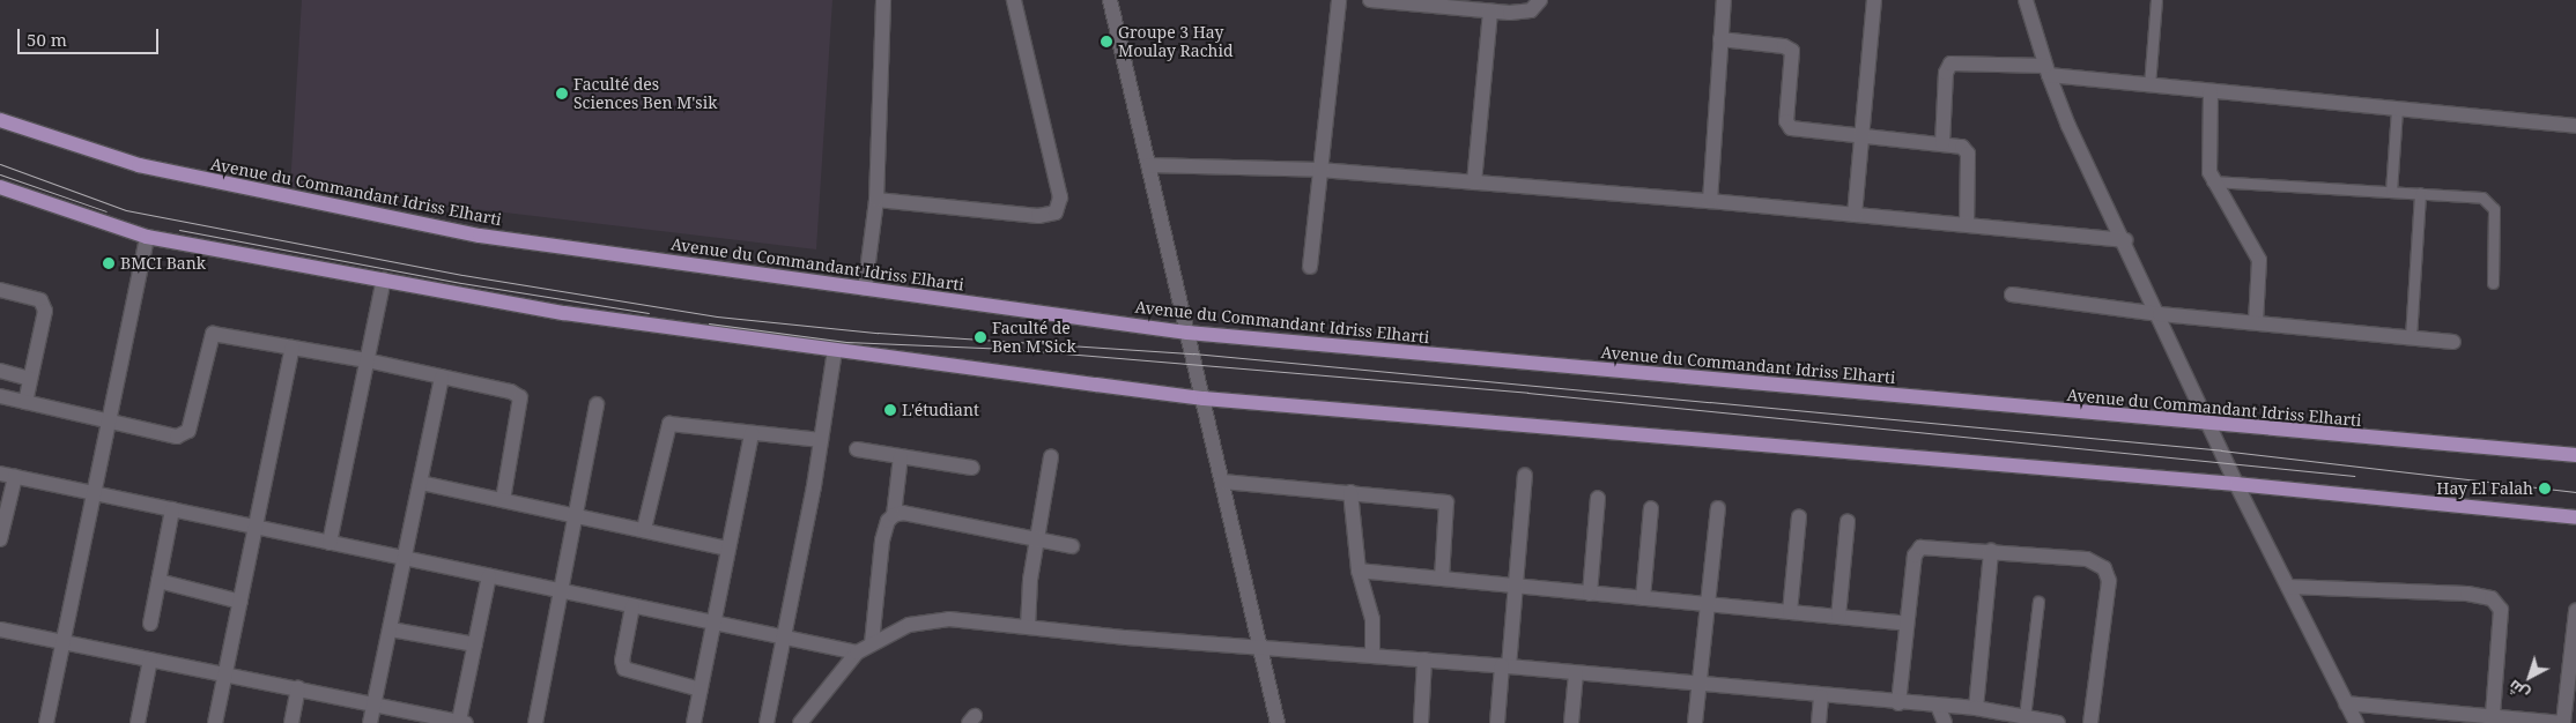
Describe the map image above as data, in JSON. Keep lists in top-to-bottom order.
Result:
{
  "streets": {
    "main road": ["Avenue du Commandant Idriss Elharti"]
  },
  "places": [
    "Groupe 3 Hay Moulay Rachid",
    "Faculté des Sciences Ben M'sik",
    "BMCI Bank",
    "Faculté de Ben M'Sick",
    "L'étudiant",
    "Hay El Falah"
  ],
  "scale_bar": "50 m",
  "north": "bottom left"
}
